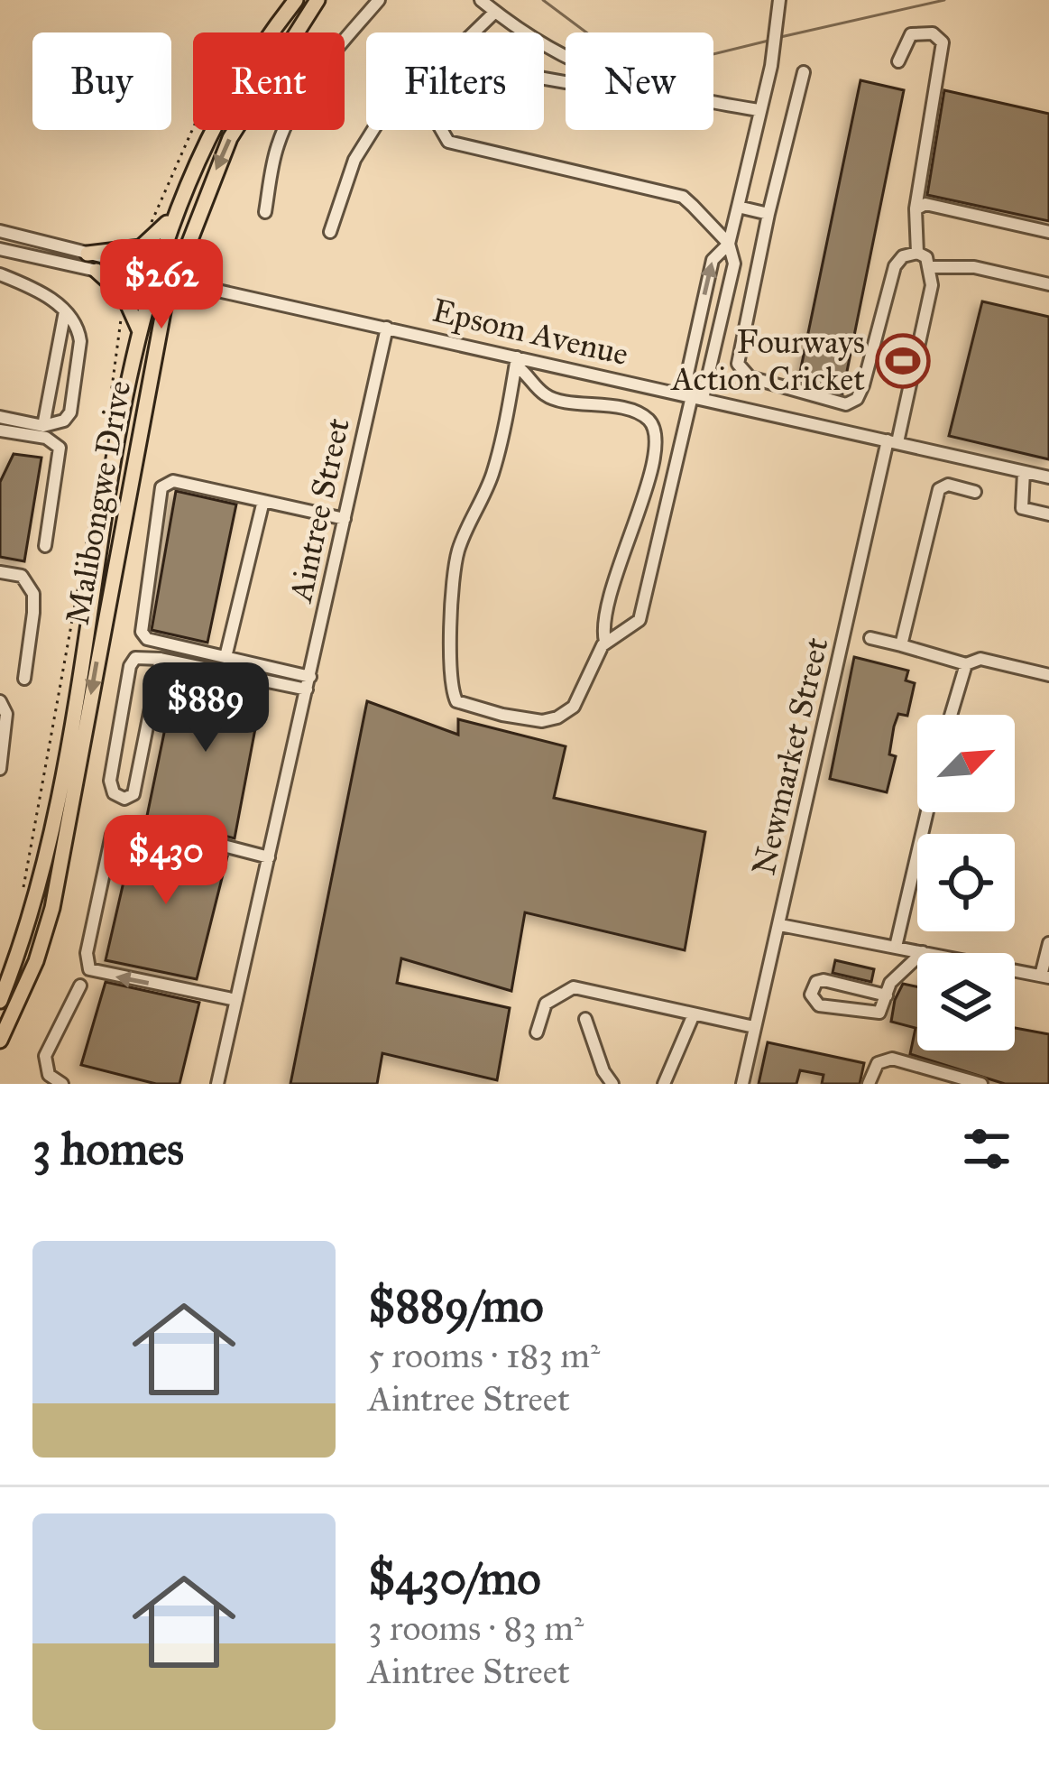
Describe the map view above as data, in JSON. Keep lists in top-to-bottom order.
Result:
{
  "streets": {
    "main road": ["Malibongwe Drive"],
    "street": ["Epsom Avenue", "Aintree Street", "Newmarket Street"]
  },
  "crossings": [
    ["Epsom Avenue", "Malibongwe Drive"],
    ["Epsom Avenue", "Aintree Street"],
    ["Epsom Avenue", "Newmarket Street"]
  ],
  "places": {
    "sports": ["Fourways Action Cricket"]
  },
  "north": "top right",
  "page": {
    "chip": [
      "Buy",
      "Rent",
      "Filters",
      "New"
    ],
    "price": ["$262", "$889", "$430"],
    "heading": "3 homes",
    "list": [
      {
        "name": "$889/mo",
        "note": "5 rooms · 183 m² · Aintree Street"
      },
      {
        "name": "$430/mo",
        "note": "3 rooms · 83 m² · Aintree Street"
      }
    ]
  }
}
